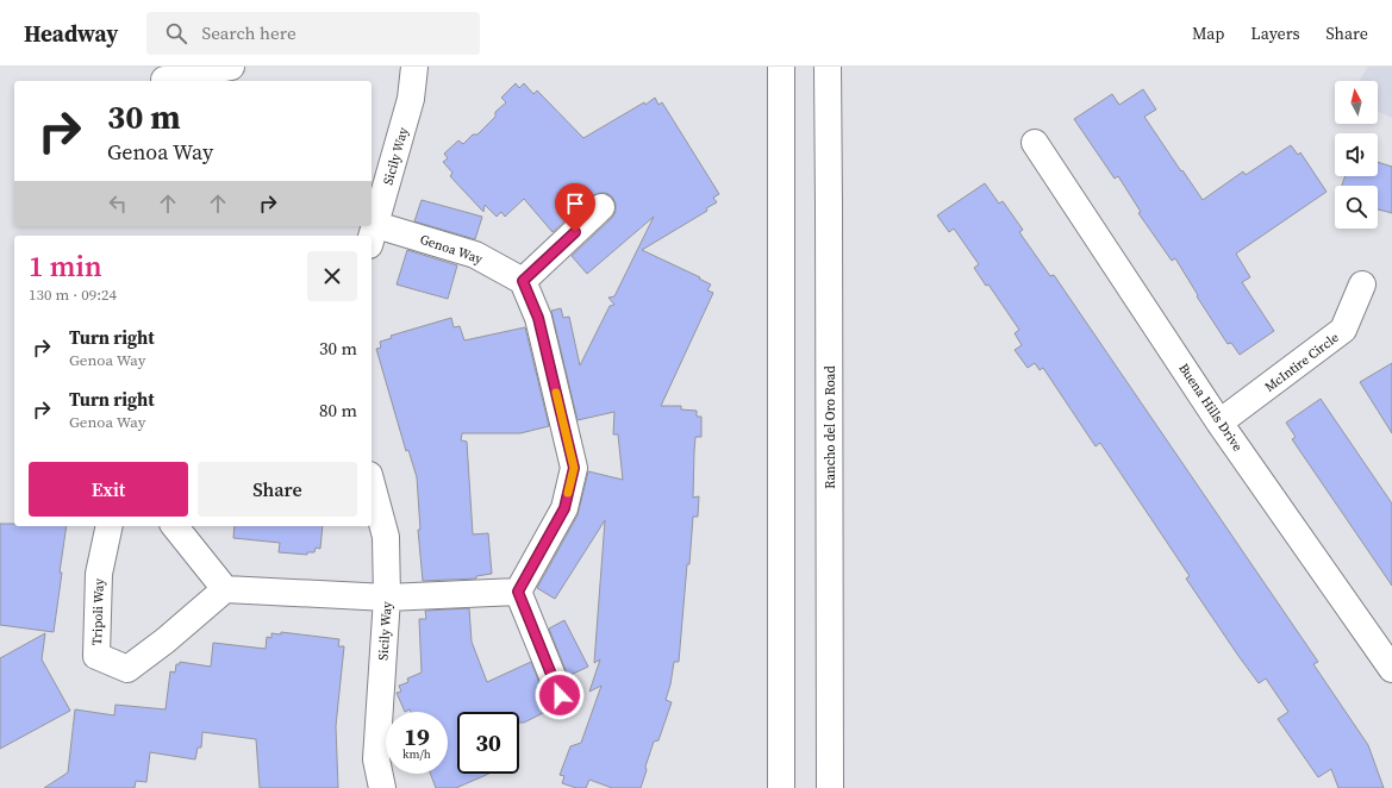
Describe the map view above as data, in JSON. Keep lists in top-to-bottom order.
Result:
{
  "streets": {
    "street": [
      "Sicily Way",
      "Genoa Way",
      "McIntire Circle",
      "Buena Hills Drive",
      "Rancho del Oro Road",
      "Tripoli Way"
    ]
  },
  "crossings": [
    ["Sicily Way", "Genoa Way"],
    ["McIntire Circle", "Buena Hills Drive"]
  ],
  "north": "top",
  "page": {
    "header": "Headway",
    "search": "Search here",
    "nav": ["Map", "Layers", "Share"],
    "turn": ["30 m", "Genoa Way"],
    "heading": ["1 min", "130 m · 09:24"],
    "list": [
      {
        "name": "Turn right",
        "note": "Genoa Way",
        "value": "30 m"
      },
      {
        "name": "Turn right",
        "note": "Genoa Way",
        "value": "80 m"
      }
    ],
    "buttons": ["Exit", "Share"],
    "speed": "19 km/h",
    "limit": "30"
  }
}
